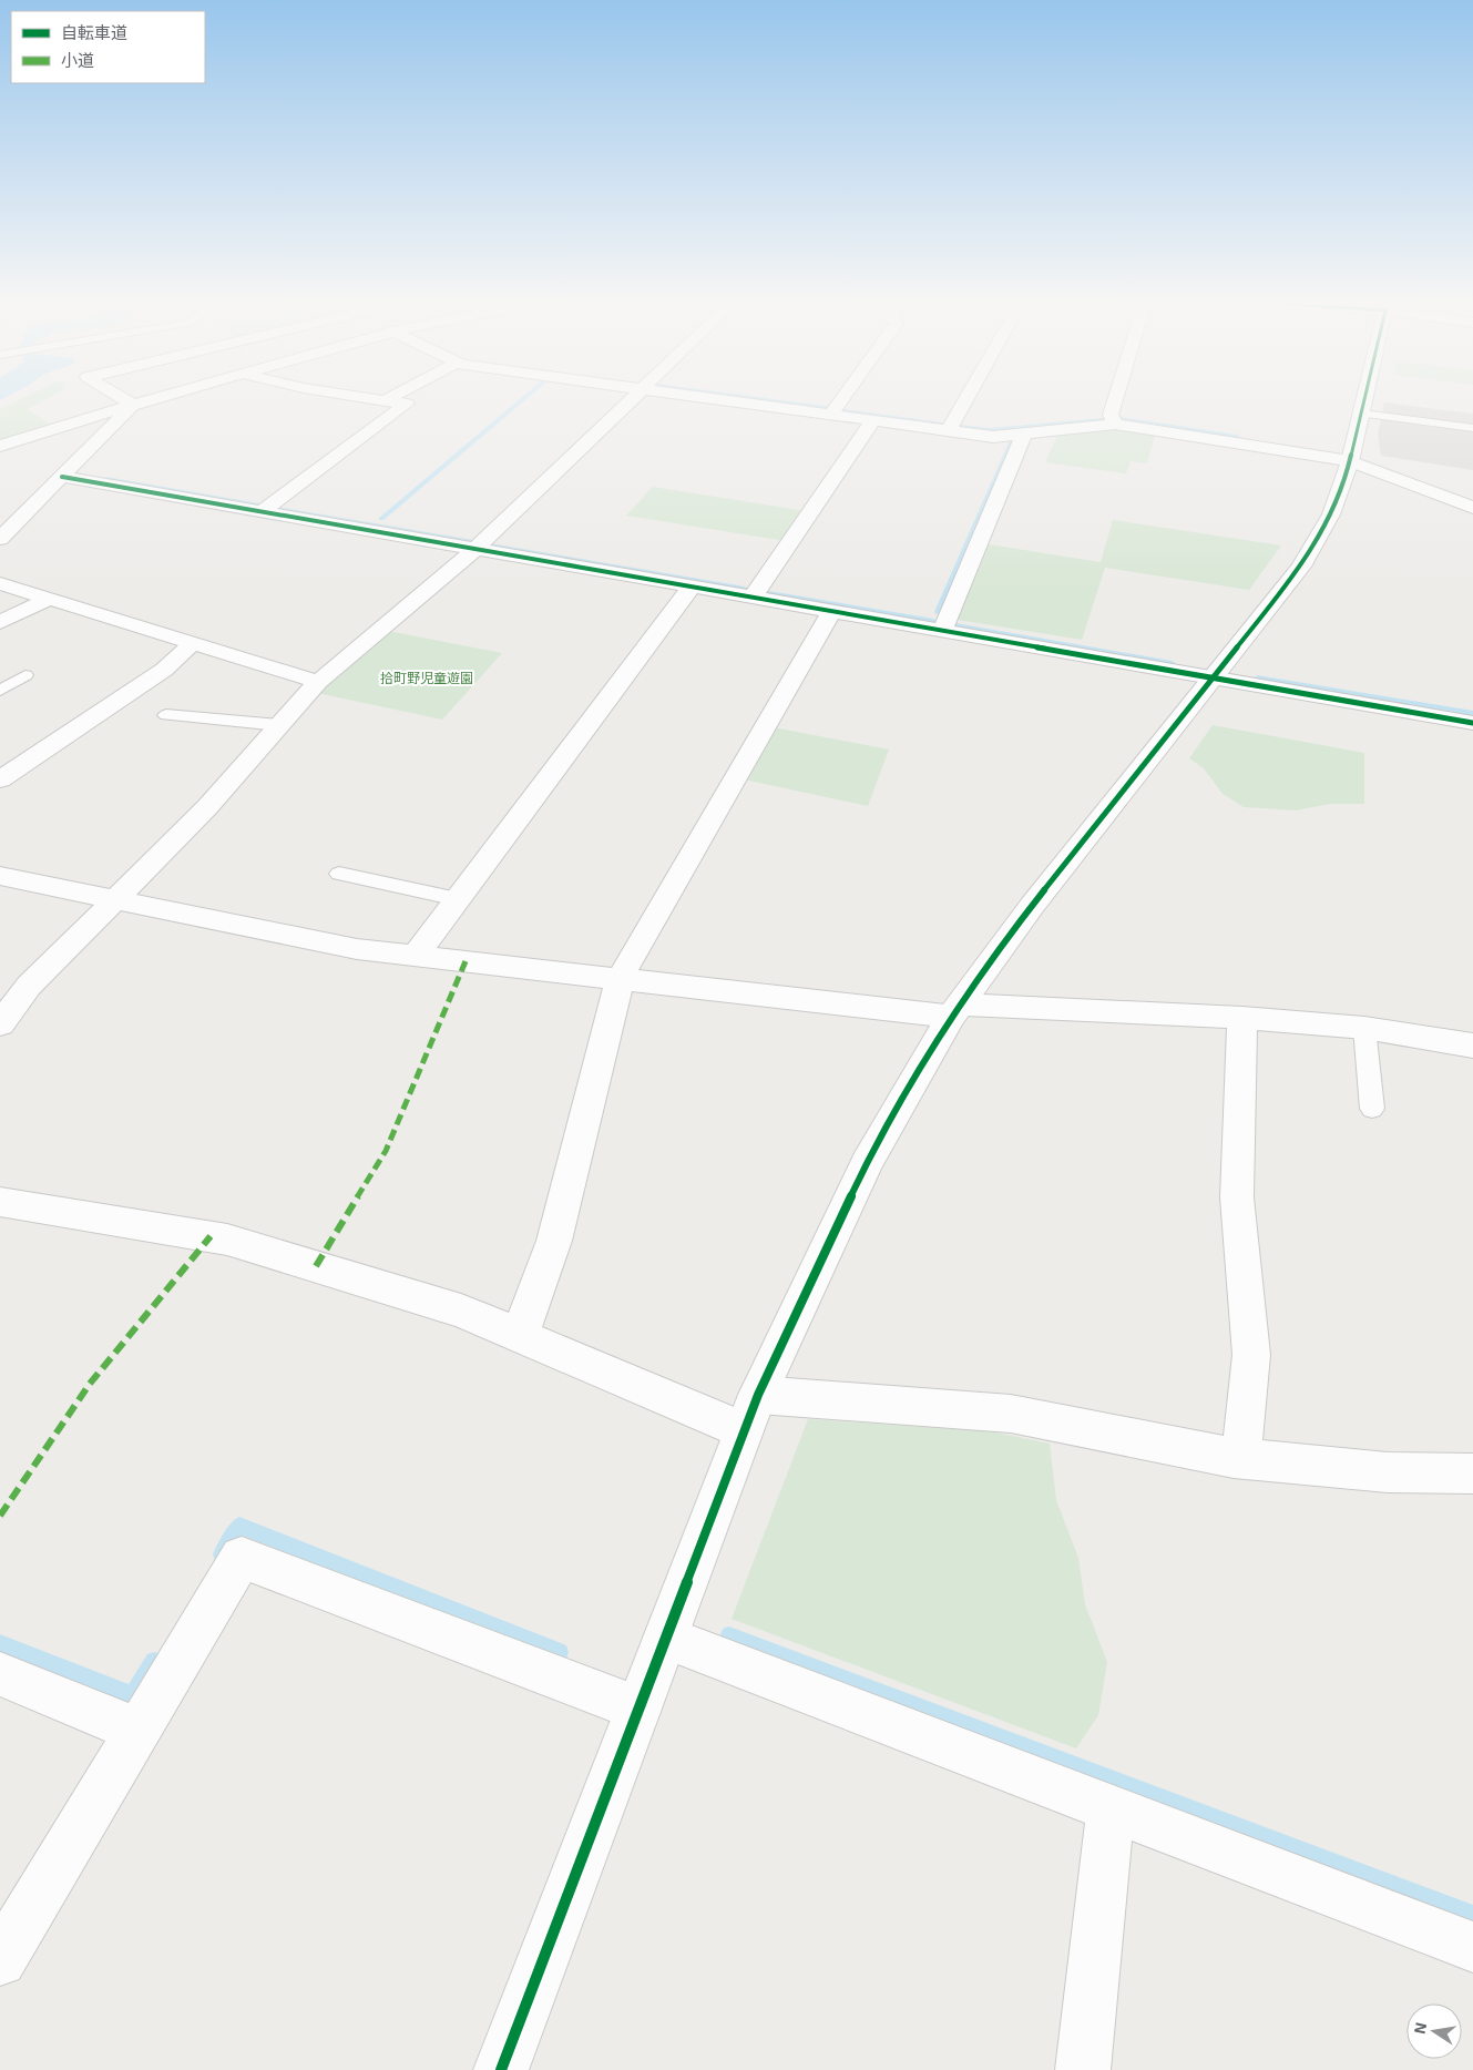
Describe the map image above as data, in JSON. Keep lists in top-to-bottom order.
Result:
{
  "parks": ["拾町野児童遊園"],
  "legend": ["自転車道", "小道"],
  "north": "left"
}
